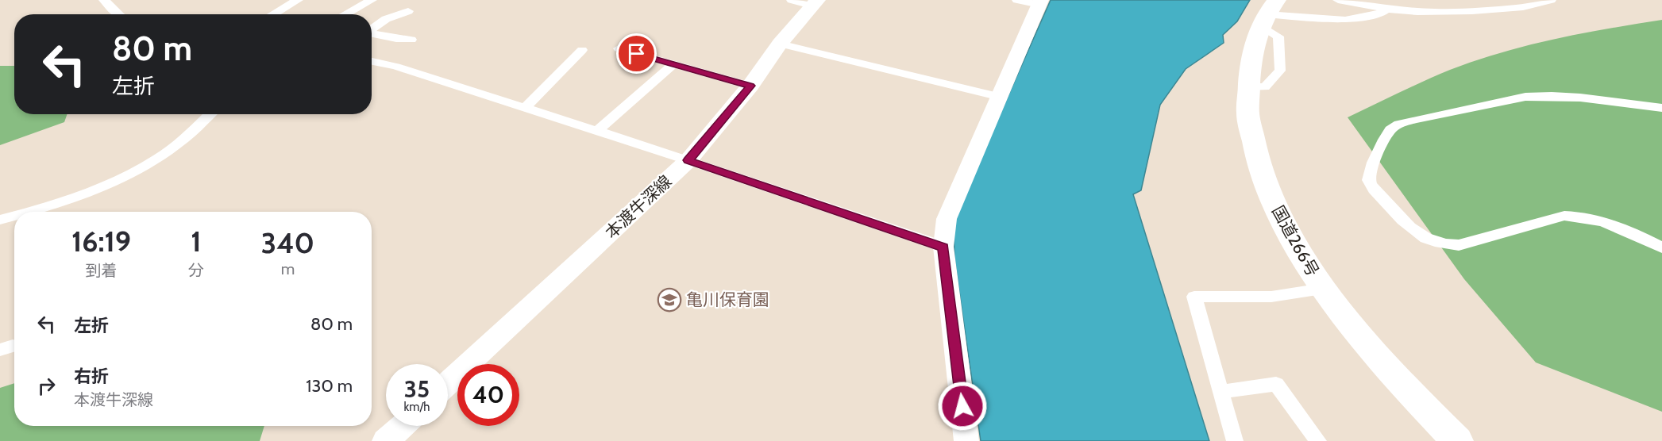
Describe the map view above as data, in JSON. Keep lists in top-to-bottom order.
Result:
{
  "streets": {
    "highway": ["国道266号"],
    "main road": ["本渡牛深線"]
  },
  "places": {
    "school or university": ["亀川保育園"]
  },
  "page": {
    "turn": ["80 m", "左折"],
    "eta": [
      "16:19",
      "到着",
      "1",
      "分",
      "340",
      "m"
    ],
    "list": [
      {
        "name": "左折",
        "value": "80 m"
      },
      {
        "name": "右折",
        "note": "本渡牛深線",
        "value": "130 m"
      }
    ],
    "speed": "35 km/h",
    "limit": "40"
  }
}
